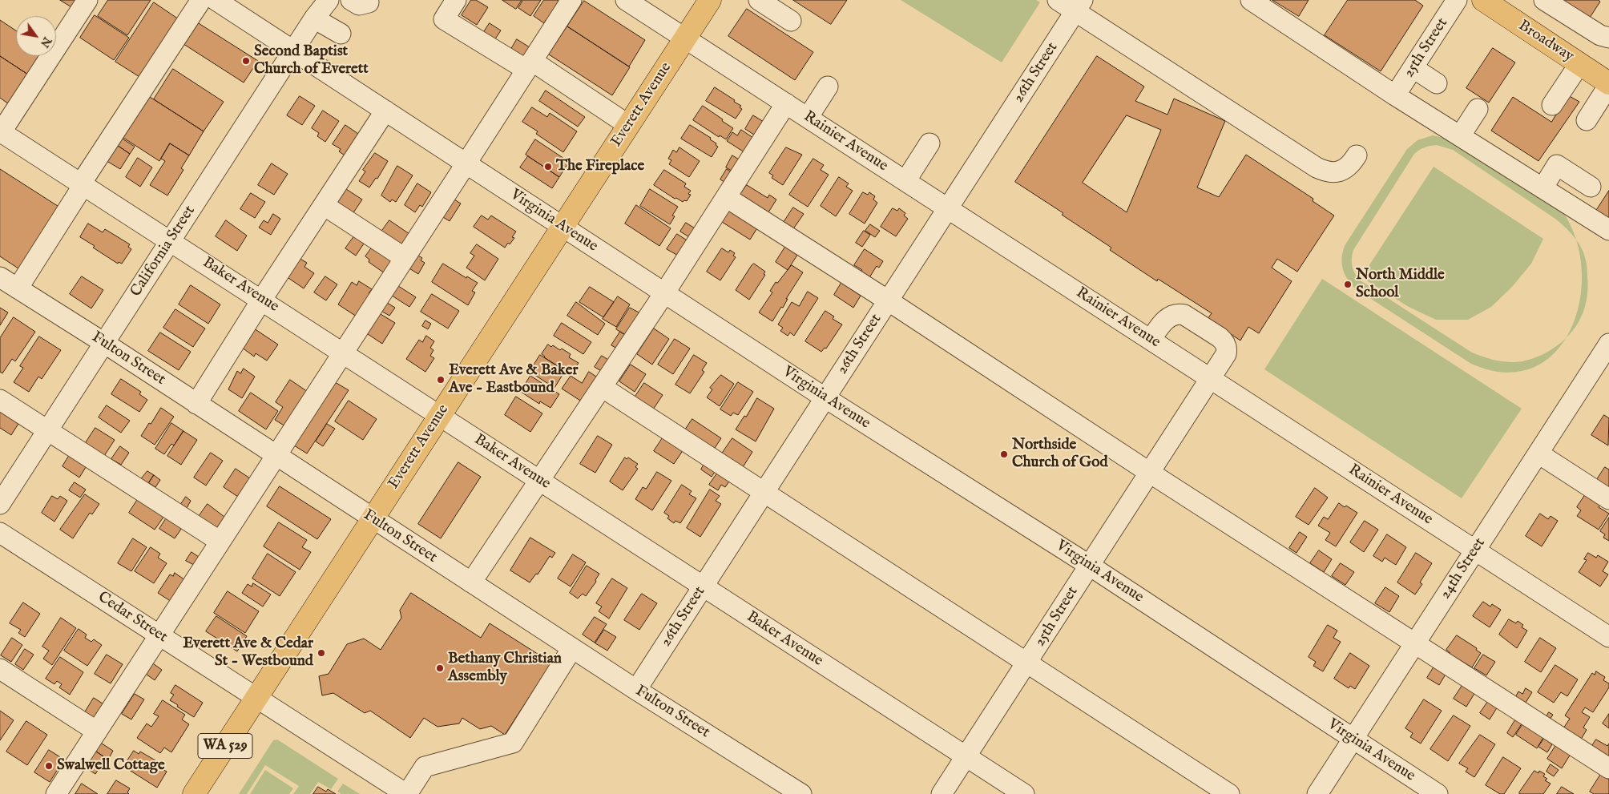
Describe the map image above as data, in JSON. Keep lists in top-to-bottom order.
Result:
{
  "streets": {
    "main road": ["Broadway", "Everett Avenue", "WA 529"],
    "street": [
      "25th Street",
      "26th Street",
      "Rainier Avenue",
      "Virginia Avenue",
      "California Street",
      "Baker Avenue",
      "Fulton Street",
      "24th Street",
      "Cedar Street"
    ]
  },
  "crossings": [
    ["25th Street", "Rainier Avenue"],
    ["25th Street", "Virginia Avenue"],
    ["25th Street", "Baker Avenue"],
    ["26th Street", "Rainier Avenue"],
    ["26th Street", "Virginia Avenue"],
    ["26th Street", "Baker Avenue"],
    ["26th Street", "Fulton Street"],
    ["Everett Avenue", "Rainier Avenue"],
    ["Everett Avenue", "Virginia Avenue"],
    ["Everett Avenue", "Baker Avenue"],
    ["Everett Avenue", "Fulton Street"],
    ["Everett Avenue", "Cedar Street"],
    ["Rainier Avenue", "24th Street"],
    ["Virginia Avenue", "California Street"],
    ["Virginia Avenue", "24th Street"],
    ["California Street", "Baker Avenue"],
    ["California Street", "Fulton Street"]
  ],
  "places": [
    "Second Baptist Church of Everett",
    "The Fireplace",
    "North Middle School",
    "Everett Ave & Baker Ave - Eastbound",
    "Northside Church of God",
    "Everett Ave & Cedar St - Westbound",
    "Bethany Christian Assembly",
    "Swalwell Cottage"
  ],
  "north": "bottom right"
}
